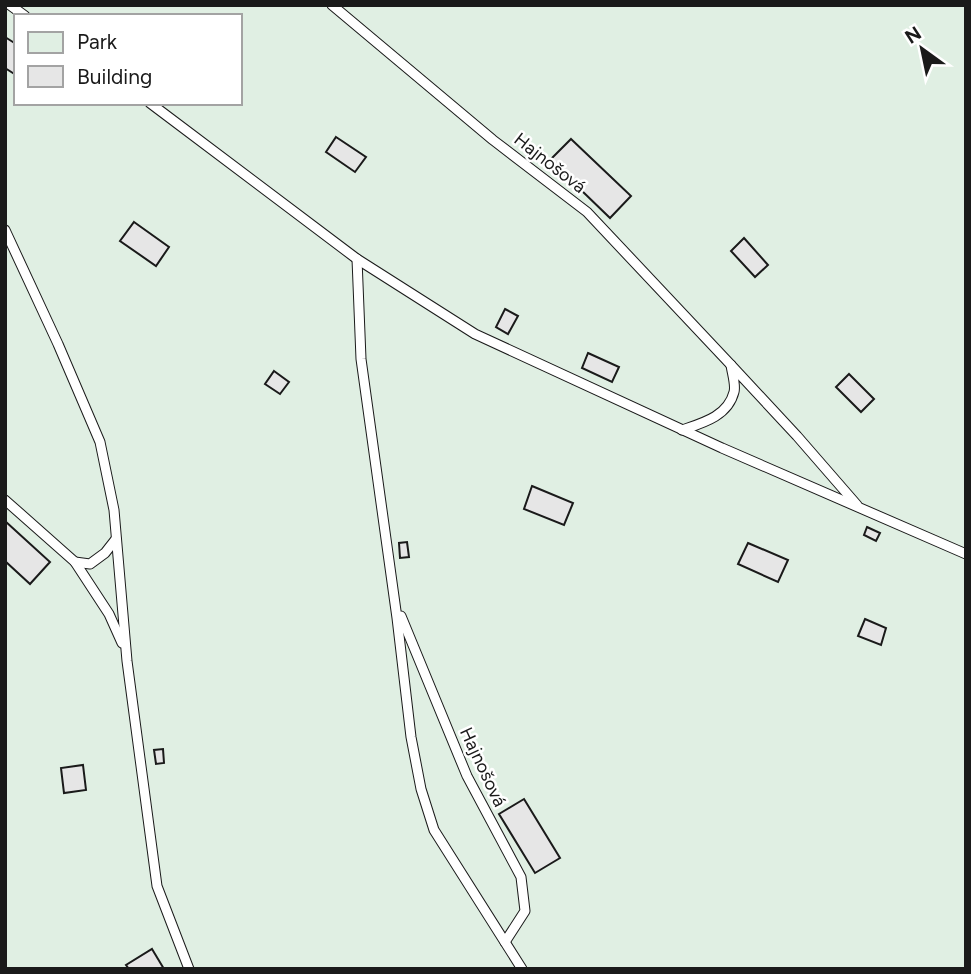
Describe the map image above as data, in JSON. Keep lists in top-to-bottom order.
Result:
{
  "streets": {
    "lane": ["Hajnošová"]
  },
  "legend": ["Park", "Building"],
  "north": "top left"
}
